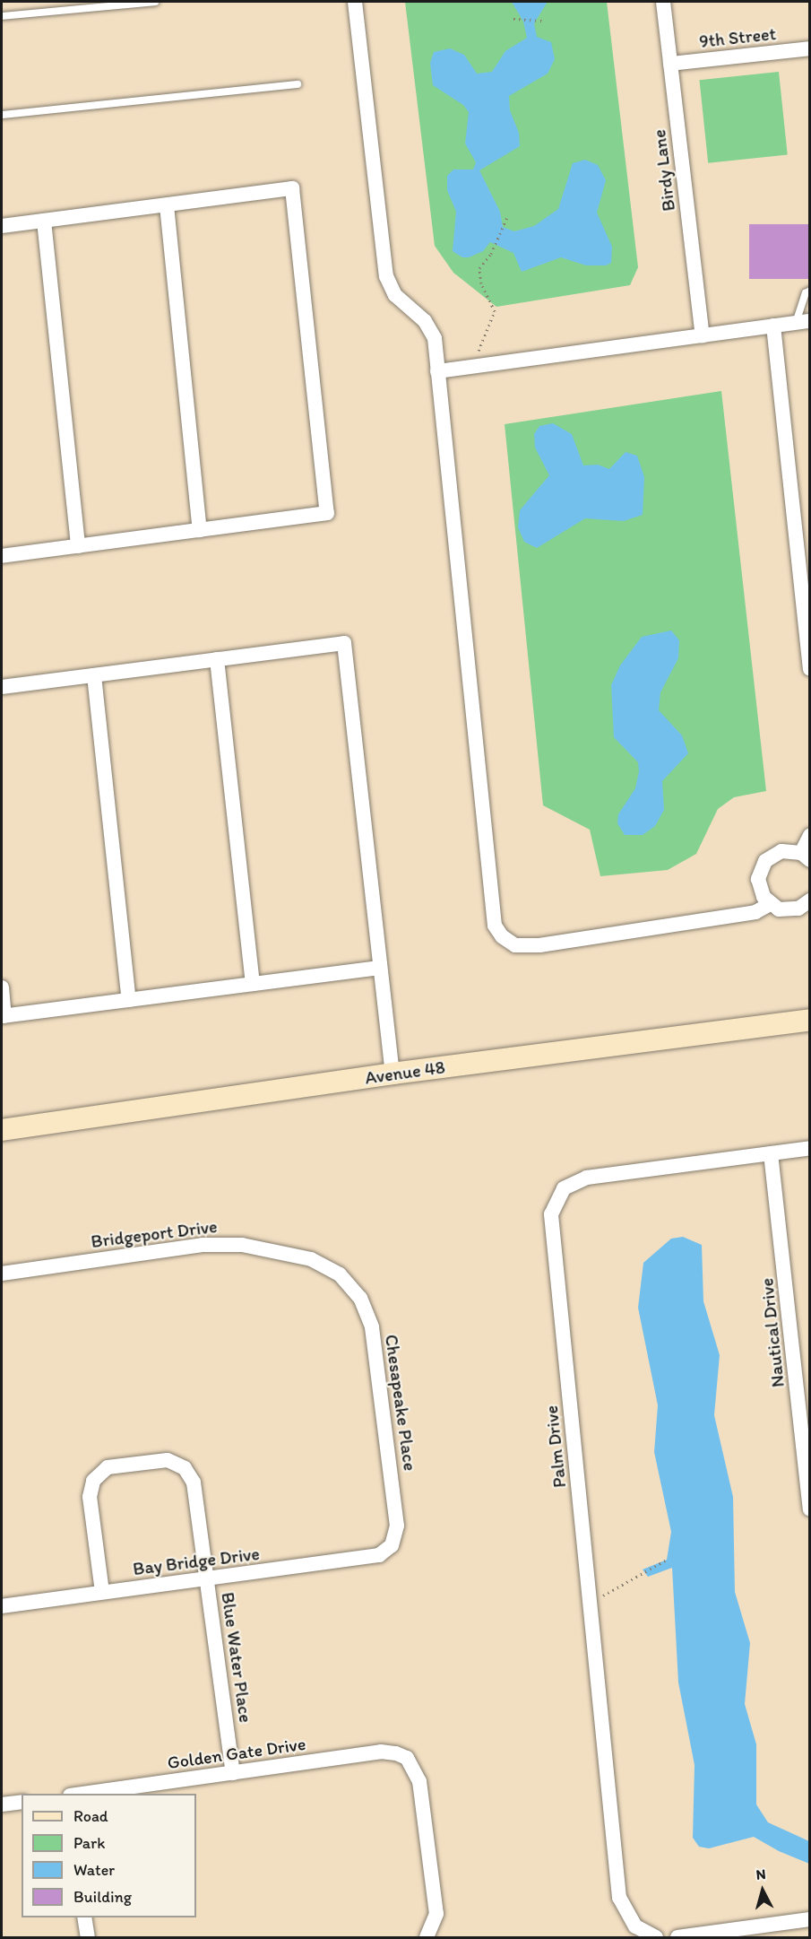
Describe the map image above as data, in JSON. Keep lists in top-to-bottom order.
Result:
{
  "streets": {
    "main road": ["Avenue 48"],
    "street": [
      "9th Street",
      "Birdy Lane",
      "Bridgeport Drive",
      "Nautical Drive",
      "Chesapeake Place",
      "Palm Drive",
      "Bay Bridge Drive",
      "Blue Water Place",
      "Golden Gate Drive"
    ]
  },
  "crossings": [
    ["9th Street", "Birdy Lane"],
    ["Bridgeport Drive", "Chesapeake Place"],
    ["Nautical Drive", "Palm Drive"],
    ["Chesapeake Place", "Bay Bridge Drive"],
    ["Bay Bridge Drive", "Blue Water Place"],
    ["Blue Water Place", "Golden Gate Drive"]
  ],
  "legend": [
    "Road",
    "Park",
    "Water",
    "Building"
  ],
  "north": "top"
}
